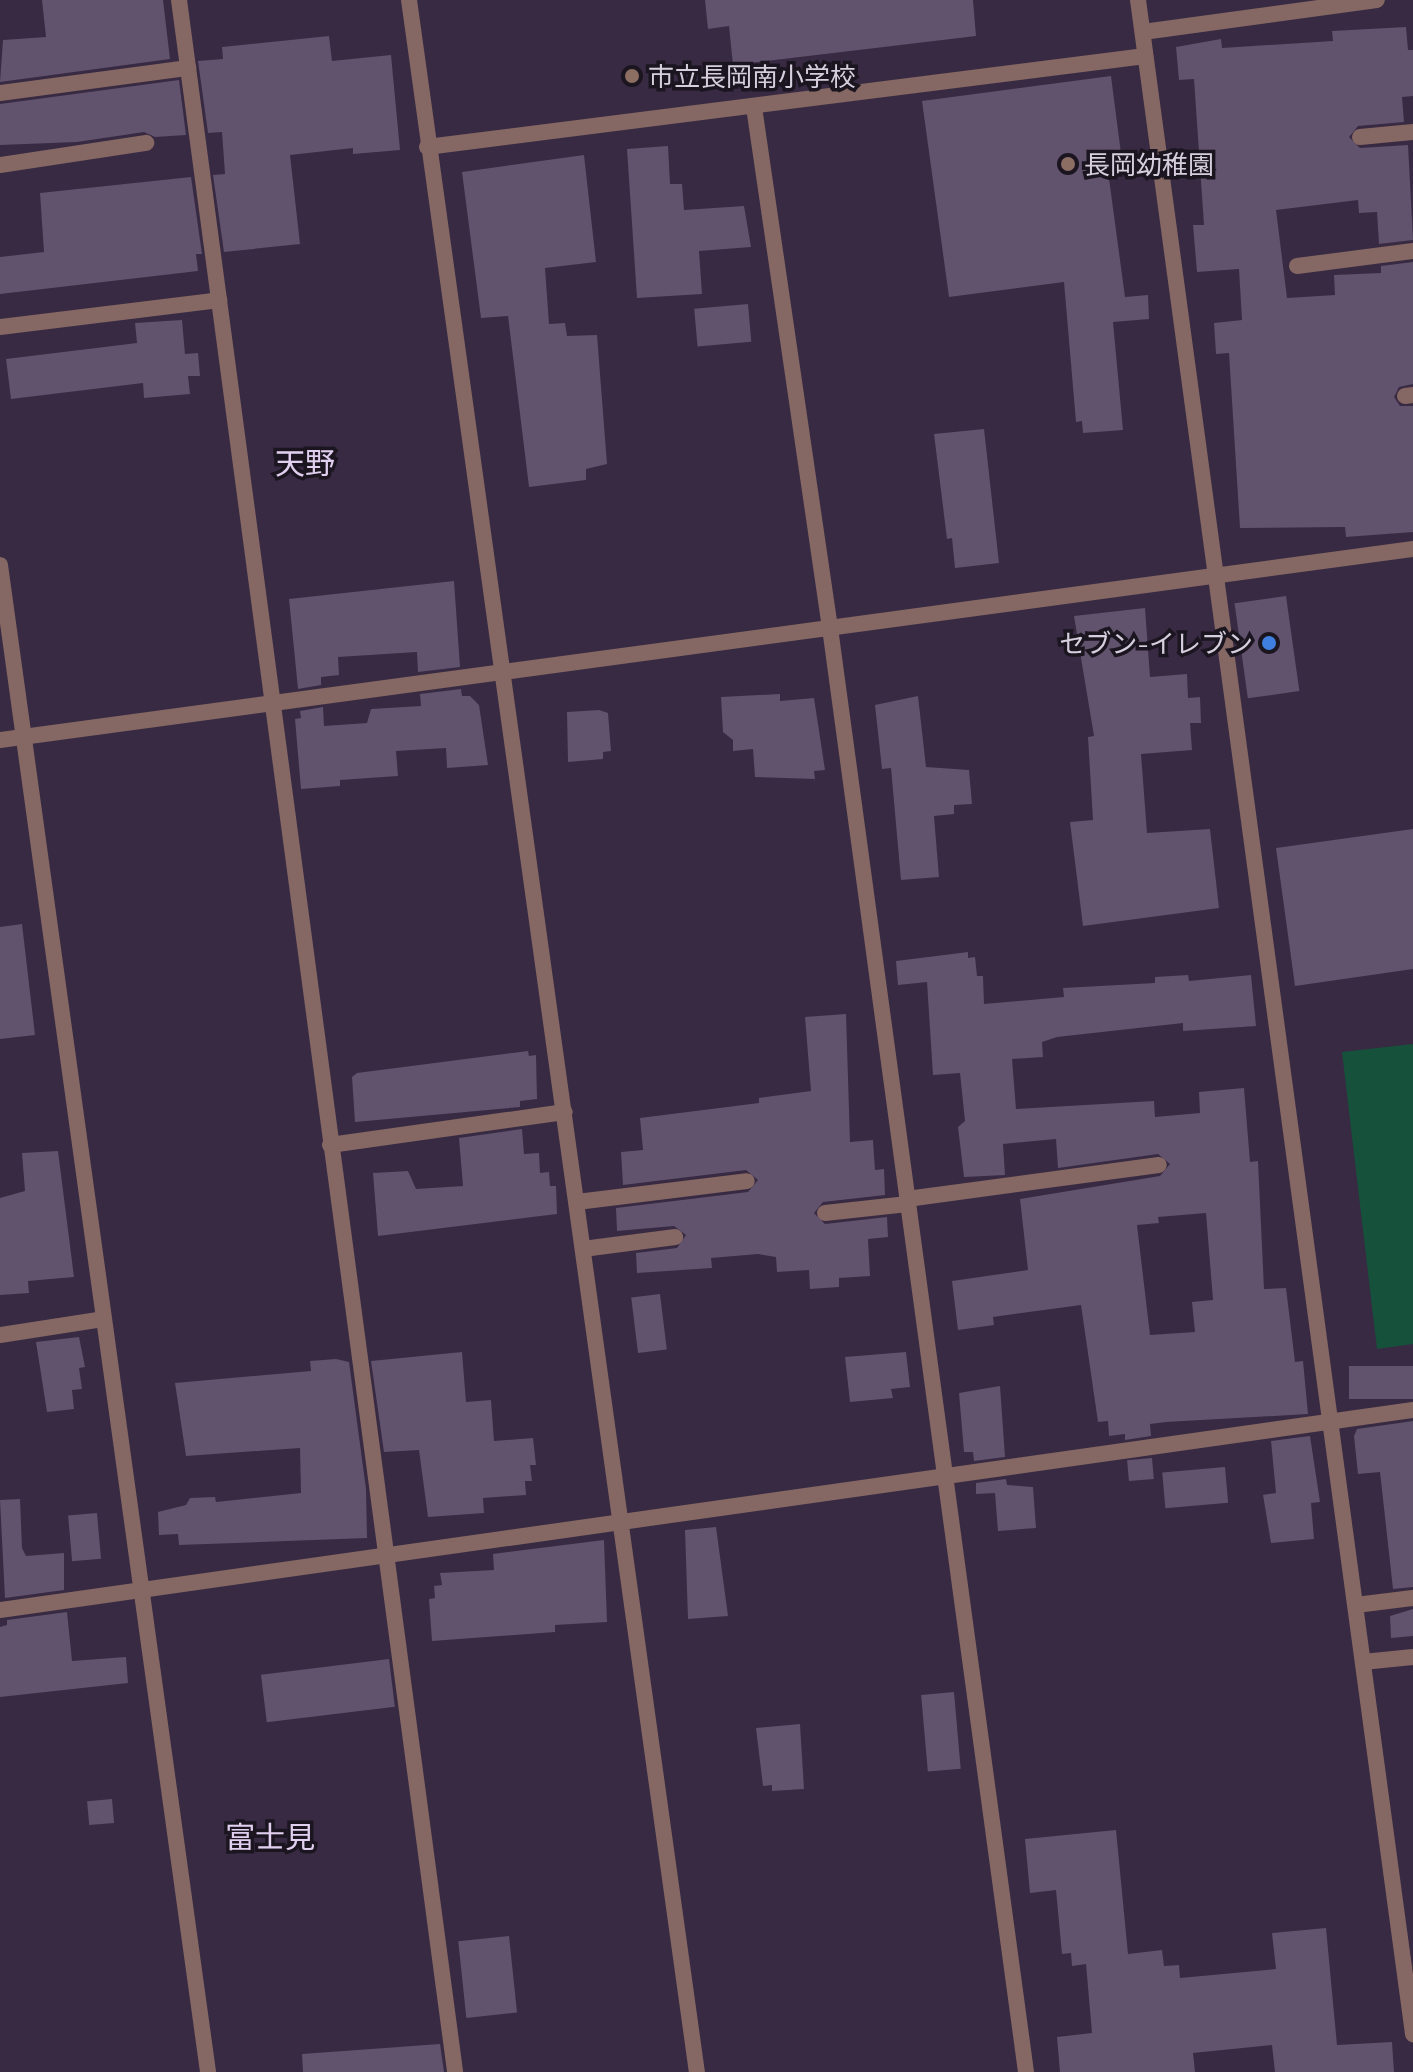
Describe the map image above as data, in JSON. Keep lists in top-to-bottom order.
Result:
{
  "districts": ["天野", "富士見"],
  "places": ["市立長岡南小学校", "長岡幼稚園", "セブン-イレブン"]
}
